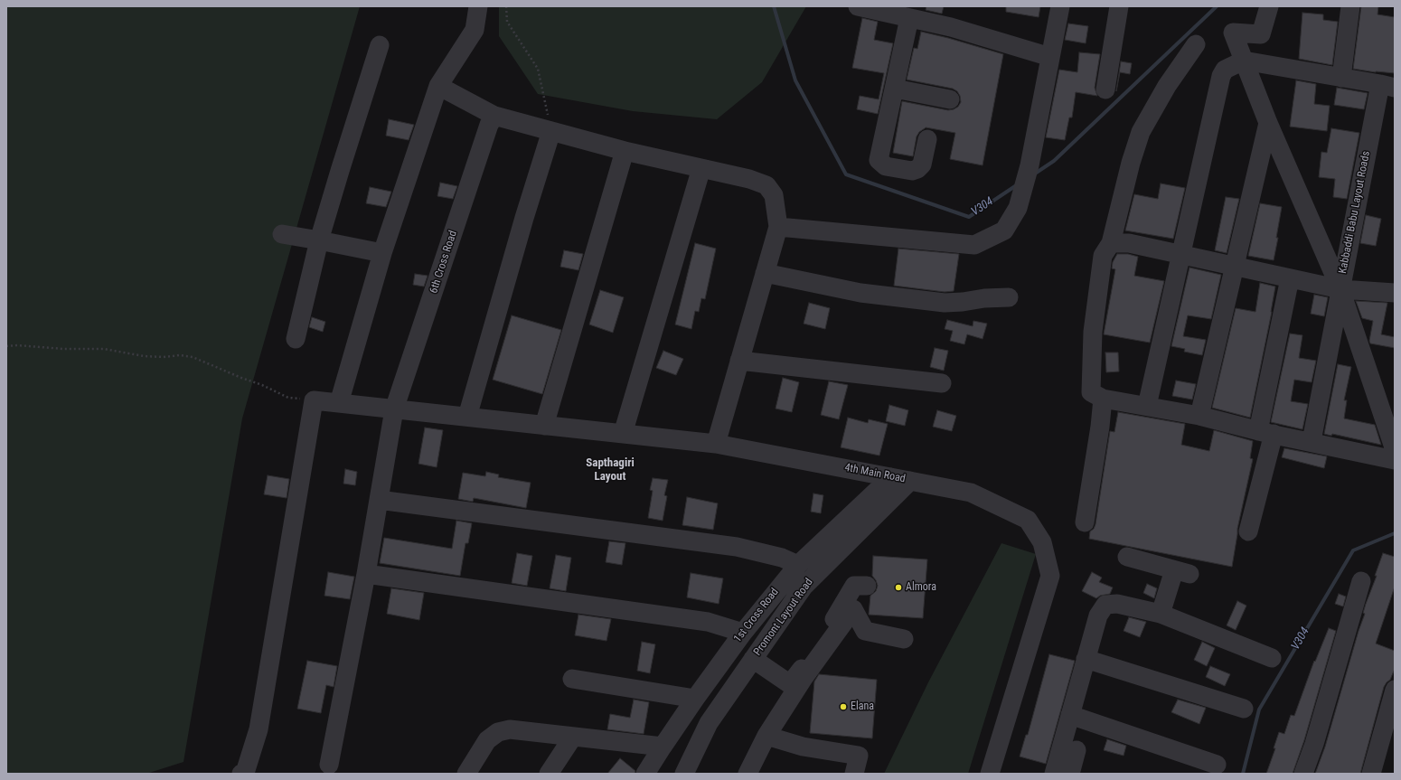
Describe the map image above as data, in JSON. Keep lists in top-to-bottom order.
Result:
{
  "streets": {
    "street": [
      "Kabbaddi Babu Layout Roads",
      "6th Cross Road",
      "4th Main Road",
      "1st Cross Road",
      "Promont Layout Road"
    ]
  },
  "crossings": [
    ["6th Cross Road", "4th Main Road"],
    ["4th Main Road", "1st Cross Road"],
    ["4th Main Road", "Promont Layout Road"]
  ],
  "districts": ["Sapthagiri Layout"],
  "water": ["V304"],
  "places": ["Almora", "Elana"]
}
